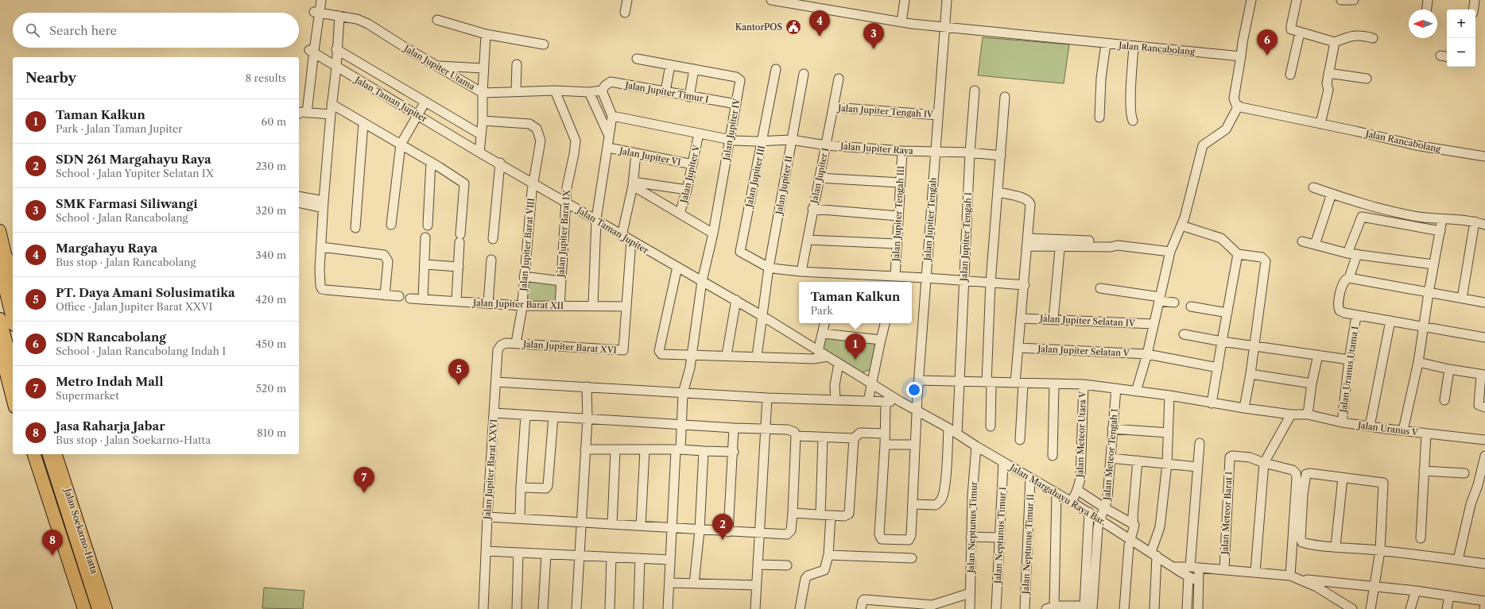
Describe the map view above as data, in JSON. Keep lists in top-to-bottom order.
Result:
{
  "streets": {
    "highway": ["Jalan Soekarno-Hatta"],
    "street": [
      "Jalan Rancabolang",
      "Jalan Jupiter Utama",
      "Jalan Jupiter Timur I",
      "Jalan Taman Jupiter",
      "Jalan Jupiter Tengah IV",
      "Jalan Jupiter IV",
      "Jalan Jupiter Raya",
      "Jalan Jupiter VI",
      "Jalan Jupiter V",
      "Jalan Jupiter I",
      "Jalan Jupiter III",
      "Jalan Jupiter II",
      "Jalan Jupiter Tengah III",
      "Jalan Jupiter Tengah",
      "Jalan Jupiter Barat IX",
      "Jalan Jupiter Tengah I",
      "Jalan Jupiter Barat VIII",
      "Jalan Jupiter Barat XII",
      "Jalan Jupiter Selatan IV",
      "Jalan Jupiter Barat XVI",
      "Jalan Jupiter Selatan V",
      "Jalan Uranus Utama I",
      "Jalan Uranus V",
      "Jalan Meteor Utara V",
      "Jalan Meteor Tengah 1",
      "Jalan Jupiter Barat XXVI",
      "Jalan Margahayu Raya Bar.",
      "Jalan Meteor Barat I",
      "Jalan Neptunus Timur",
      "Jalan Neptunus Timur I",
      "Jalan Neptunus Timur II"
    ]
  },
  "crossings": [
    ["Jalan Rancabolang", "Jalan Jupiter Tengah"],
    ["Jalan Jupiter Utama", "Jalan Jupiter Timur I"],
    ["Jalan Jupiter Utama", "Jalan Jupiter Barat IX"],
    ["Jalan Jupiter Timur I", "Jalan Jupiter IV"],
    ["Jalan Taman Jupiter", "Jalan Jupiter IV"],
    ["Jalan Taman Jupiter", "Jalan Jupiter II"],
    ["Jalan Taman Jupiter", "Jalan Jupiter Tengah"],
    ["Jalan Taman Jupiter", "Jalan Jupiter Barat IX"],
    ["Jalan Taman Jupiter", "Jalan Jupiter Barat VIII"],
    ["Jalan Taman Jupiter", "Jalan Margahayu Raya Bar."],
    ["Jalan Jupiter Tengah IV", "Jalan Jupiter I"],
    ["Jalan Jupiter Tengah IV", "Jalan Jupiter Tengah"],
    ["Jalan Jupiter IV", "Jalan Jupiter Raya"],
    ["Jalan Jupiter IV", "Jalan Jupiter V"],
    ["Jalan Jupiter Raya", "Jalan Jupiter V"],
    ["Jalan Jupiter Raya", "Jalan Jupiter I"],
    ["Jalan Jupiter Raya", "Jalan Jupiter III"],
    ["Jalan Jupiter Raya", "Jalan Jupiter II"],
    ["Jalan Jupiter Raya", "Jalan Jupiter Tengah III"],
    ["Jalan Jupiter Raya", "Jalan Jupiter Tengah"],
    ["Jalan Jupiter Raya", "Jalan Jupiter Tengah I"],
    ["Jalan Jupiter VI", "Jalan Jupiter V"],
    ["Jalan Jupiter III", "Jalan Jupiter II"],
    ["Jalan Jupiter Tengah", "Jalan Uranus V"],
    ["Jalan Jupiter Tengah", "Jalan Margahayu Raya Bar."],
    ["Jalan Jupiter Barat IX", "Jalan Jupiter Barat XII"],
    ["Jalan Jupiter Tengah I", "Jalan Uranus V"],
    ["Jalan Jupiter Tengah I", "Jalan Margahayu Raya Bar."],
    ["Jalan Jupiter Barat VIII", "Jalan Jupiter Barat XII"],
    ["Jalan Jupiter Barat VIII", "Jalan Jupiter Barat XVI"],
    ["Jalan Jupiter Barat VIII", "Jalan Jupiter Barat XXVI"],
    ["Jalan Jupiter Barat XII", "Jalan Jupiter Barat XVI"],
    ["Jalan Jupiter Barat XVI", "Jalan Jupiter Barat XXVI"],
    ["Jalan Uranus Utama I", "Jalan Uranus V"],
    ["Jalan Uranus V", "Jalan Meteor Utara V"],
    ["Jalan Uranus V", "Jalan Meteor Tengah 1"],
    ["Jalan Meteor Utara V", "Jalan Margahayu Raya Bar."],
    ["Jalan Meteor Tengah 1", "Jalan Margahayu Raya Bar."],
    ["Jalan Margahayu Raya Bar.", "Jalan Neptunus Timur"],
    ["Jalan Margahayu Raya Bar.", "Jalan Neptunus Timur I"],
    ["Jalan Margahayu Raya Bar.", "Jalan Neptunus Timur II"]
  ],
  "places": {
    "public building": ["KantorPOS"]
  },
  "north": "left",
  "page": {
    "map_buttons": ["+", "−"],
    "pins": [
      "4",
      "3",
      "6",
      "1",
      "5",
      "7",
      "2",
      "8"
    ],
    "search": "Search here",
    "heading": ["Nearby", "8 results"],
    "list": [
      {
        "mark": "1",
        "name": "Taman Kalkun",
        "note": "Park · Jalan Taman Jupiter",
        "value": "60 m"
      },
      {
        "mark": "2",
        "name": "SDN 261 Margahayu Raya",
        "note": "School · Jalan Yupiter Selatan IX",
        "value": "230 m"
      },
      {
        "mark": "3",
        "name": "SMK Farmasi Siliwangi",
        "note": "School · Jalan Rancabolang",
        "value": "320 m"
      },
      {
        "mark": "4",
        "name": "Margahayu Raya",
        "note": "Bus stop · Jalan Rancabolang",
        "value": "340 m"
      },
      {
        "mark": "5",
        "name": "PT. Daya Amani Solusimatika",
        "note": "Office · Jalan Jupiter Barat XXVI",
        "value": "420 m"
      },
      {
        "mark": "6",
        "name": "SDN Rancabolang",
        "note": "School · Jalan Rancabolang Indah I",
        "value": "450 m"
      },
      {
        "mark": "7",
        "name": "Metro Indah Mall",
        "note": "Supermarket",
        "value": "520 m"
      },
      {
        "mark": "8",
        "name": "Jasa Raharja Jabar",
        "note": "Bus stop · Jalan Soekarno-Hatta",
        "value": "810 m"
      }
    ],
    "popup": ["Taman Kalkun", "Park"]
  }
}
